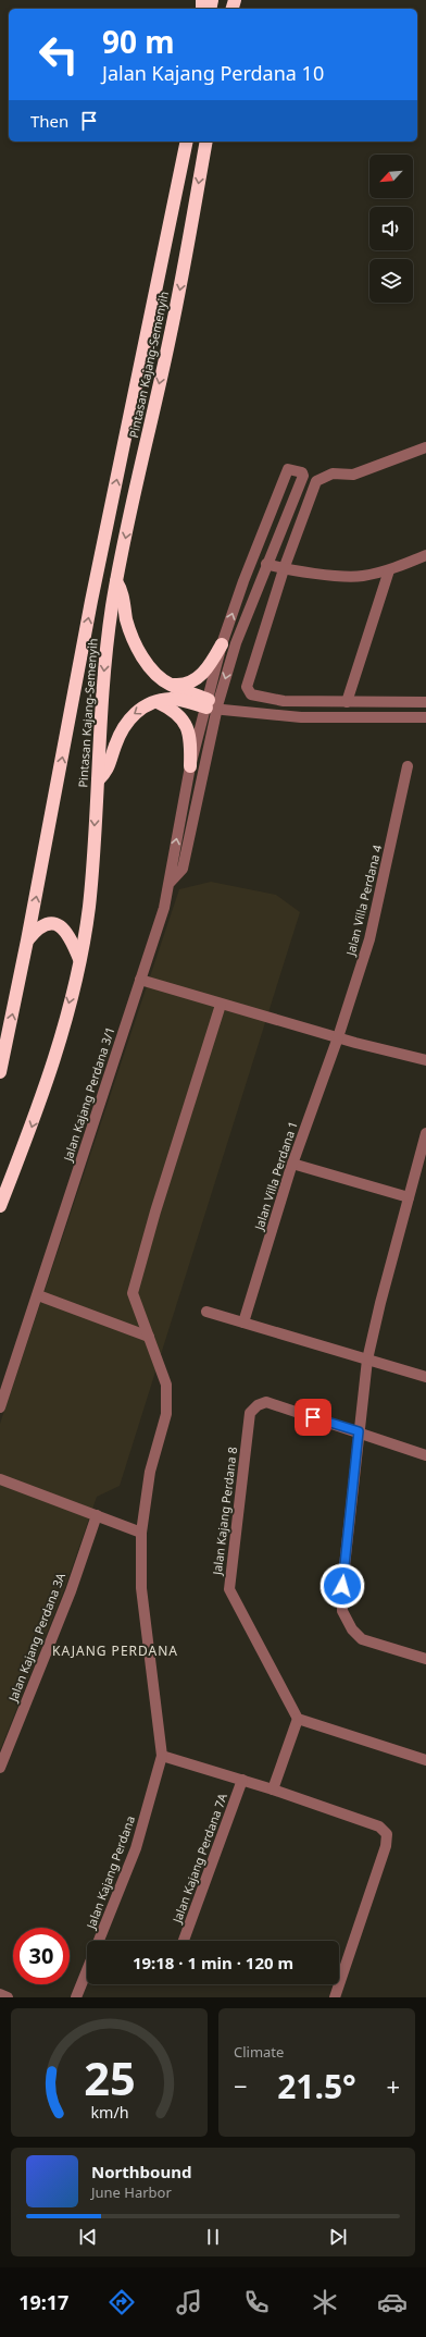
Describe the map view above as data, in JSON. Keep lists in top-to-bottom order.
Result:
{
  "streets": {
    "highway": ["Pintasan Kajang-Semenyih"],
    "street": [
      "Jalan Villa Perdana 4",
      "Jalan Kajang Perdana 3/1",
      "Jalan Villa Perdana 1",
      "Jalan Kajang Perdana 8",
      "Jalan Kajang Perdana 3A",
      "Jalan Kajang Perdana 7A",
      "Jalan Kajang Perdana"
    ]
  },
  "crossings": [
    ["Jalan Villa Perdana 4", "Jalan Villa Perdana 1"]
  ],
  "districts": ["KAJANG PERDANA"],
  "north": "bottom left",
  "page": {
    "turn": ["90 m", "Jalan Kajang Perdana 10"],
    "then": "Then",
    "limit": "30",
    "trip": "19:18 · 1 min · 120 m",
    "tile": "Climate",
    "heat": ["−", "21.5°", "+"],
    "song": ["Northbound", "June Harbor"],
    "tabs": "19:17",
    "gauge": ["25", "km/h"]
  }
}
